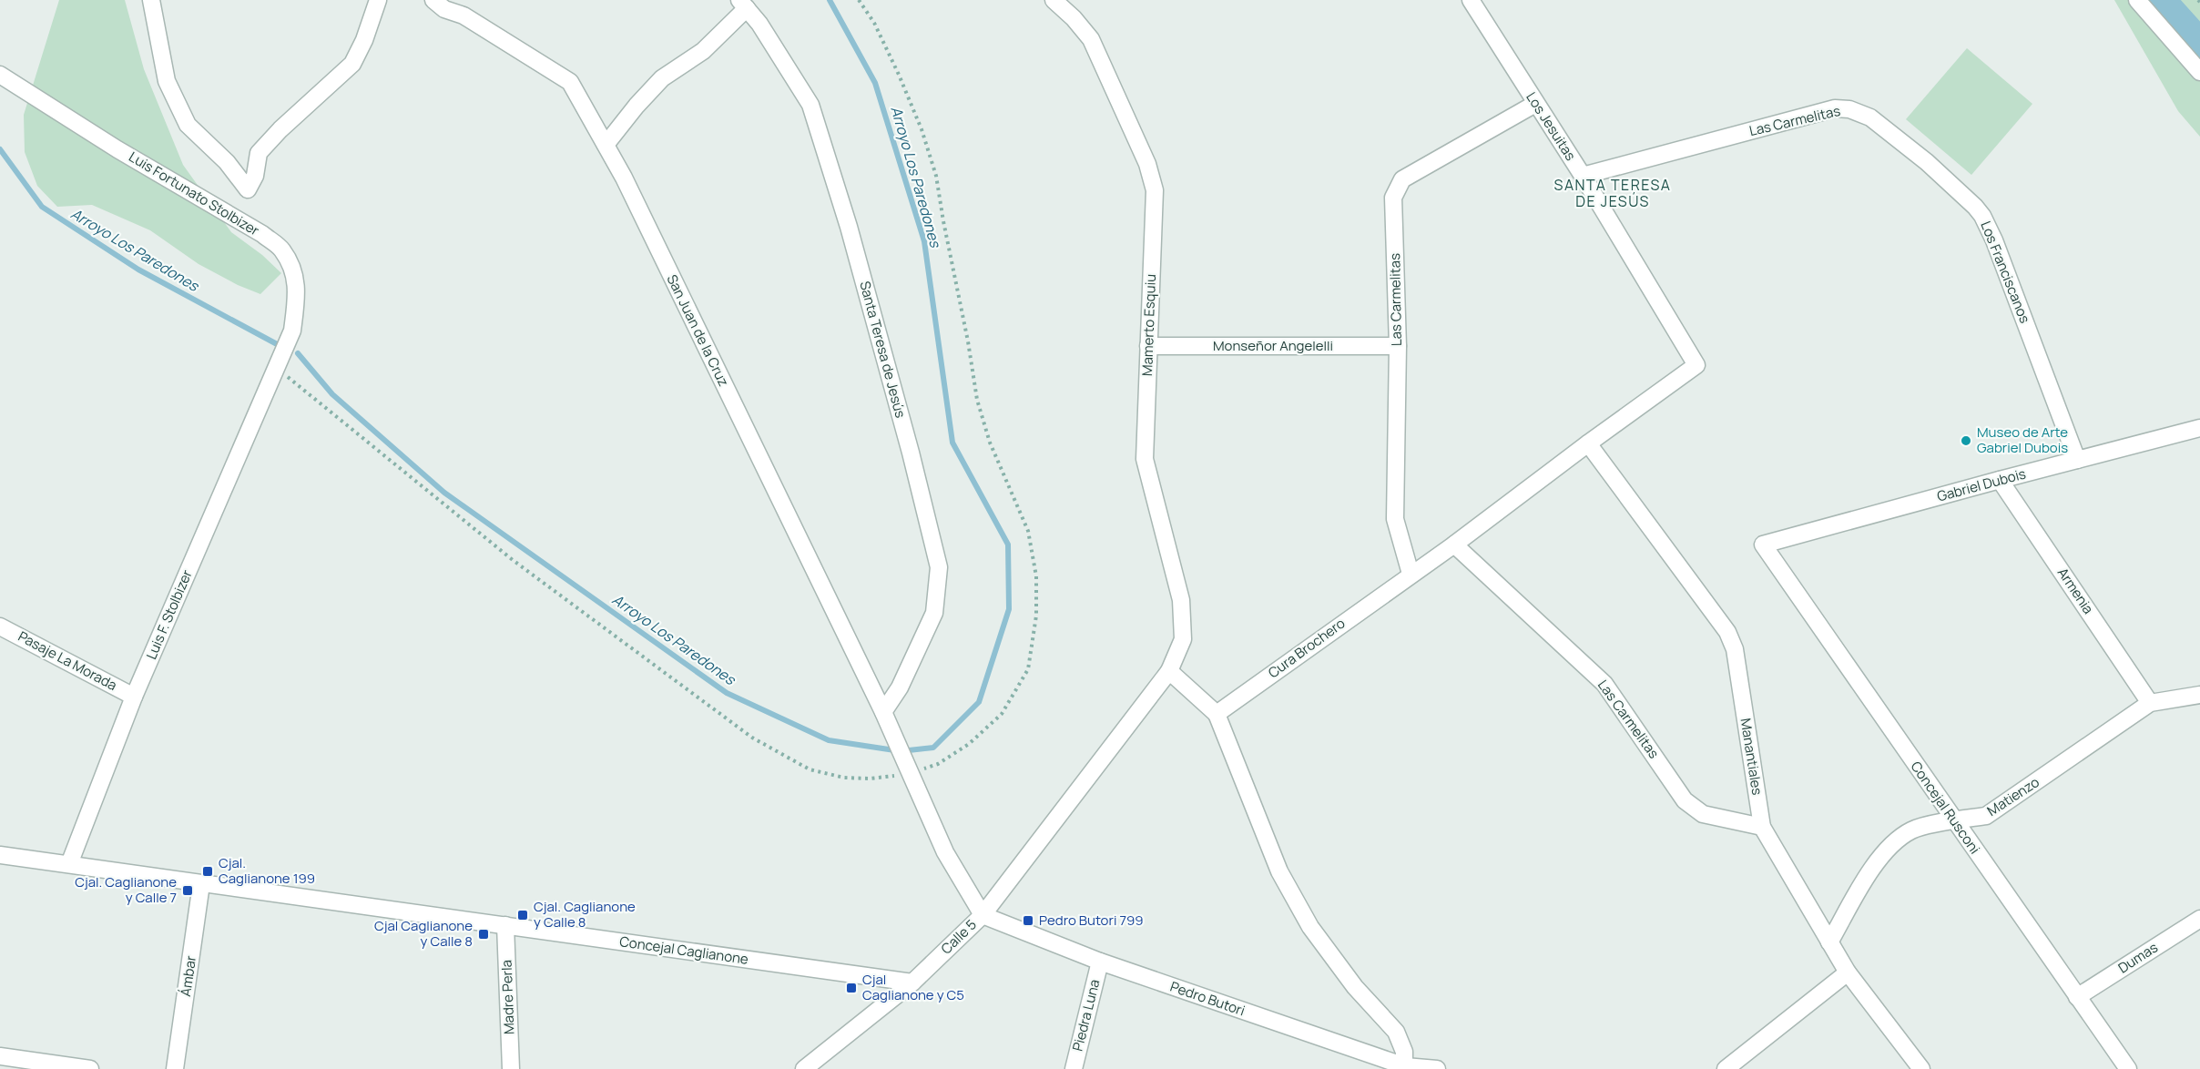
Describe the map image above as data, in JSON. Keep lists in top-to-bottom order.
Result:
{
  "streets": {
    "street": [
      "Las Carmelitas",
      "Los Jesuitas",
      "Luis Fortunato Stolbizer",
      "Los Franciscanos",
      "Mamerto Esquiu",
      "San Juan de la Cruz",
      "Monseñor Angelelli",
      "Santa Teresa de Jesús",
      "Gabriel Dubois",
      "Armenia",
      "Luis F. Stolbizer",
      "Cura Brochero",
      "Pasaje La Morada",
      "Manantiales",
      "Matienzo",
      "Concejal Rusconi",
      "Calle 5",
      "Concejal Caglianone",
      "Dumas",
      "Ámbar",
      "Madre Perla",
      "Pedro Butori",
      "Piedra Luna"
    ]
  },
  "crossings": [
    ["Las Carmelitas", "Los Jesuitas"],
    ["Las Carmelitas", "Los Franciscanos"],
    ["Las Carmelitas", "Monseñor Angelelli"],
    ["Las Carmelitas", "Cura Brochero"],
    ["Las Carmelitas", "Manantiales"],
    ["Los Jesuitas", "Cura Brochero"],
    ["Luis Fortunato Stolbizer", "Luis F. Stolbizer"],
    ["Los Franciscanos", "Gabriel Dubois"],
    ["Mamerto Esquiu", "Monseñor Angelelli"],
    ["San Juan de la Cruz", "Santa Teresa de Jesús"],
    ["San Juan de la Cruz", "Calle 5"],
    ["San Juan de la Cruz", "Pedro Butori"],
    ["Gabriel Dubois", "Armenia"],
    ["Gabriel Dubois", "Concejal Rusconi"],
    ["Armenia", "Matienzo"],
    ["Luis F. Stolbizer", "Pasaje La Morada"],
    ["Luis F. Stolbizer", "Concejal Caglianone"],
    ["Cura Brochero", "Manantiales"],
    ["Manantiales", "Matienzo"],
    ["Matienzo", "Concejal Rusconi"],
    ["Concejal Rusconi", "Dumas"],
    ["Calle 5", "Concejal Caglianone"],
    ["Calle 5", "Pedro Butori"],
    ["Concejal Caglianone", "Ámbar"],
    ["Concejal Caglianone", "Madre Perla"],
    ["Pedro Butori", "Piedra Luna"]
  ],
  "districts": ["SANTA TERESA DE JESÚS"],
  "water": ["Arroyo Los Paredones"],
  "places": {
    "other": ["Museo de Arte Gabriel Dubois"],
    "transit": [
      "Cjal. Caglianone 199",
      "Cjal. Caglianone y Calle 7",
      "Cjal. Caglianone y Calle 8",
      "Pedro Butori 799",
      "Cjal Caglianone y Calle 8",
      "Cjal Caglianone y C5"
    ]
  }
}
